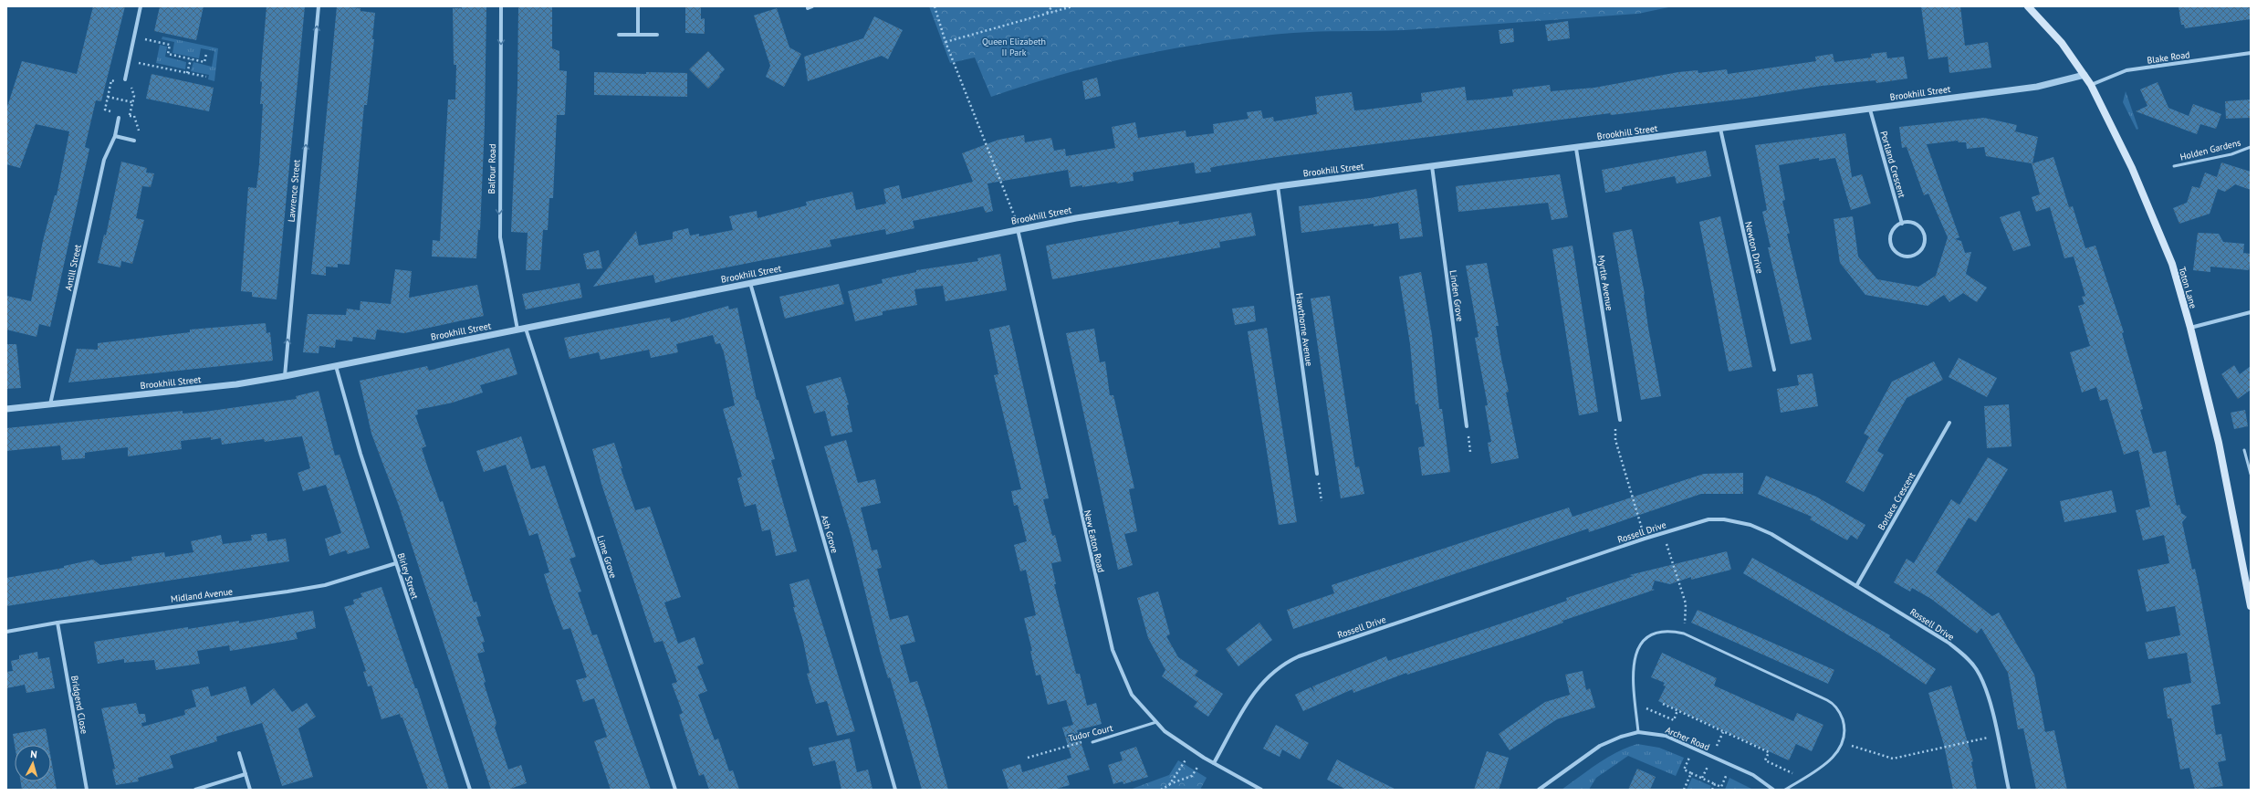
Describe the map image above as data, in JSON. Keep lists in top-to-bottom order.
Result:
{
  "streets": {
    "main road": ["Toton Lane"],
    "street": [
      "Blake Road",
      "Brookhill Street",
      "Portland Crescent",
      "Balfour Road",
      "Lawrence Street",
      "Newton Drive",
      "Antill Street",
      "Myrtle Avenue",
      "Linden Grove",
      "Hawthorne Avenue",
      "Borlace Crescent",
      "Rossell Drive",
      "Ash Grove",
      "New Eaton Road",
      "Lime Grove",
      "Birley Street",
      "Midland Avenue",
      "Bridgend Close",
      "Archer Road"
    ],
    "lane": ["Holden Gardens", "Tudor Court"]
  },
  "crossings": [
    ["Blake Road", "Toton Lane"],
    ["Brookhill Street", "Portland Crescent"],
    ["Brookhill Street", "Balfour Road"],
    ["Brookhill Street", "Lawrence Street"],
    ["Brookhill Street", "Newton Drive"],
    ["Brookhill Street", "Antill Street"],
    ["Brookhill Street", "Myrtle Avenue"],
    ["Brookhill Street", "Toton Lane"],
    ["Brookhill Street", "Linden Grove"],
    ["Brookhill Street", "Hawthorne Avenue"],
    ["Brookhill Street", "Ash Grove"],
    ["Brookhill Street", "New Eaton Road"],
    ["Brookhill Street", "Lime Grove"],
    ["Brookhill Street", "Birley Street"],
    ["Borlace Crescent", "Rossell Drive"],
    ["Rossell Drive", "New Eaton Road"],
    ["New Eaton Road", "Tudor Court"],
    ["Birley Street", "Midland Avenue"],
    ["Midland Avenue", "Bridgend Close"]
  ],
  "one_way": ["Balfour Road", "Lawrence Street"],
  "parks": ["Queen Elizabeth II Park"],
  "north": "top"
}
